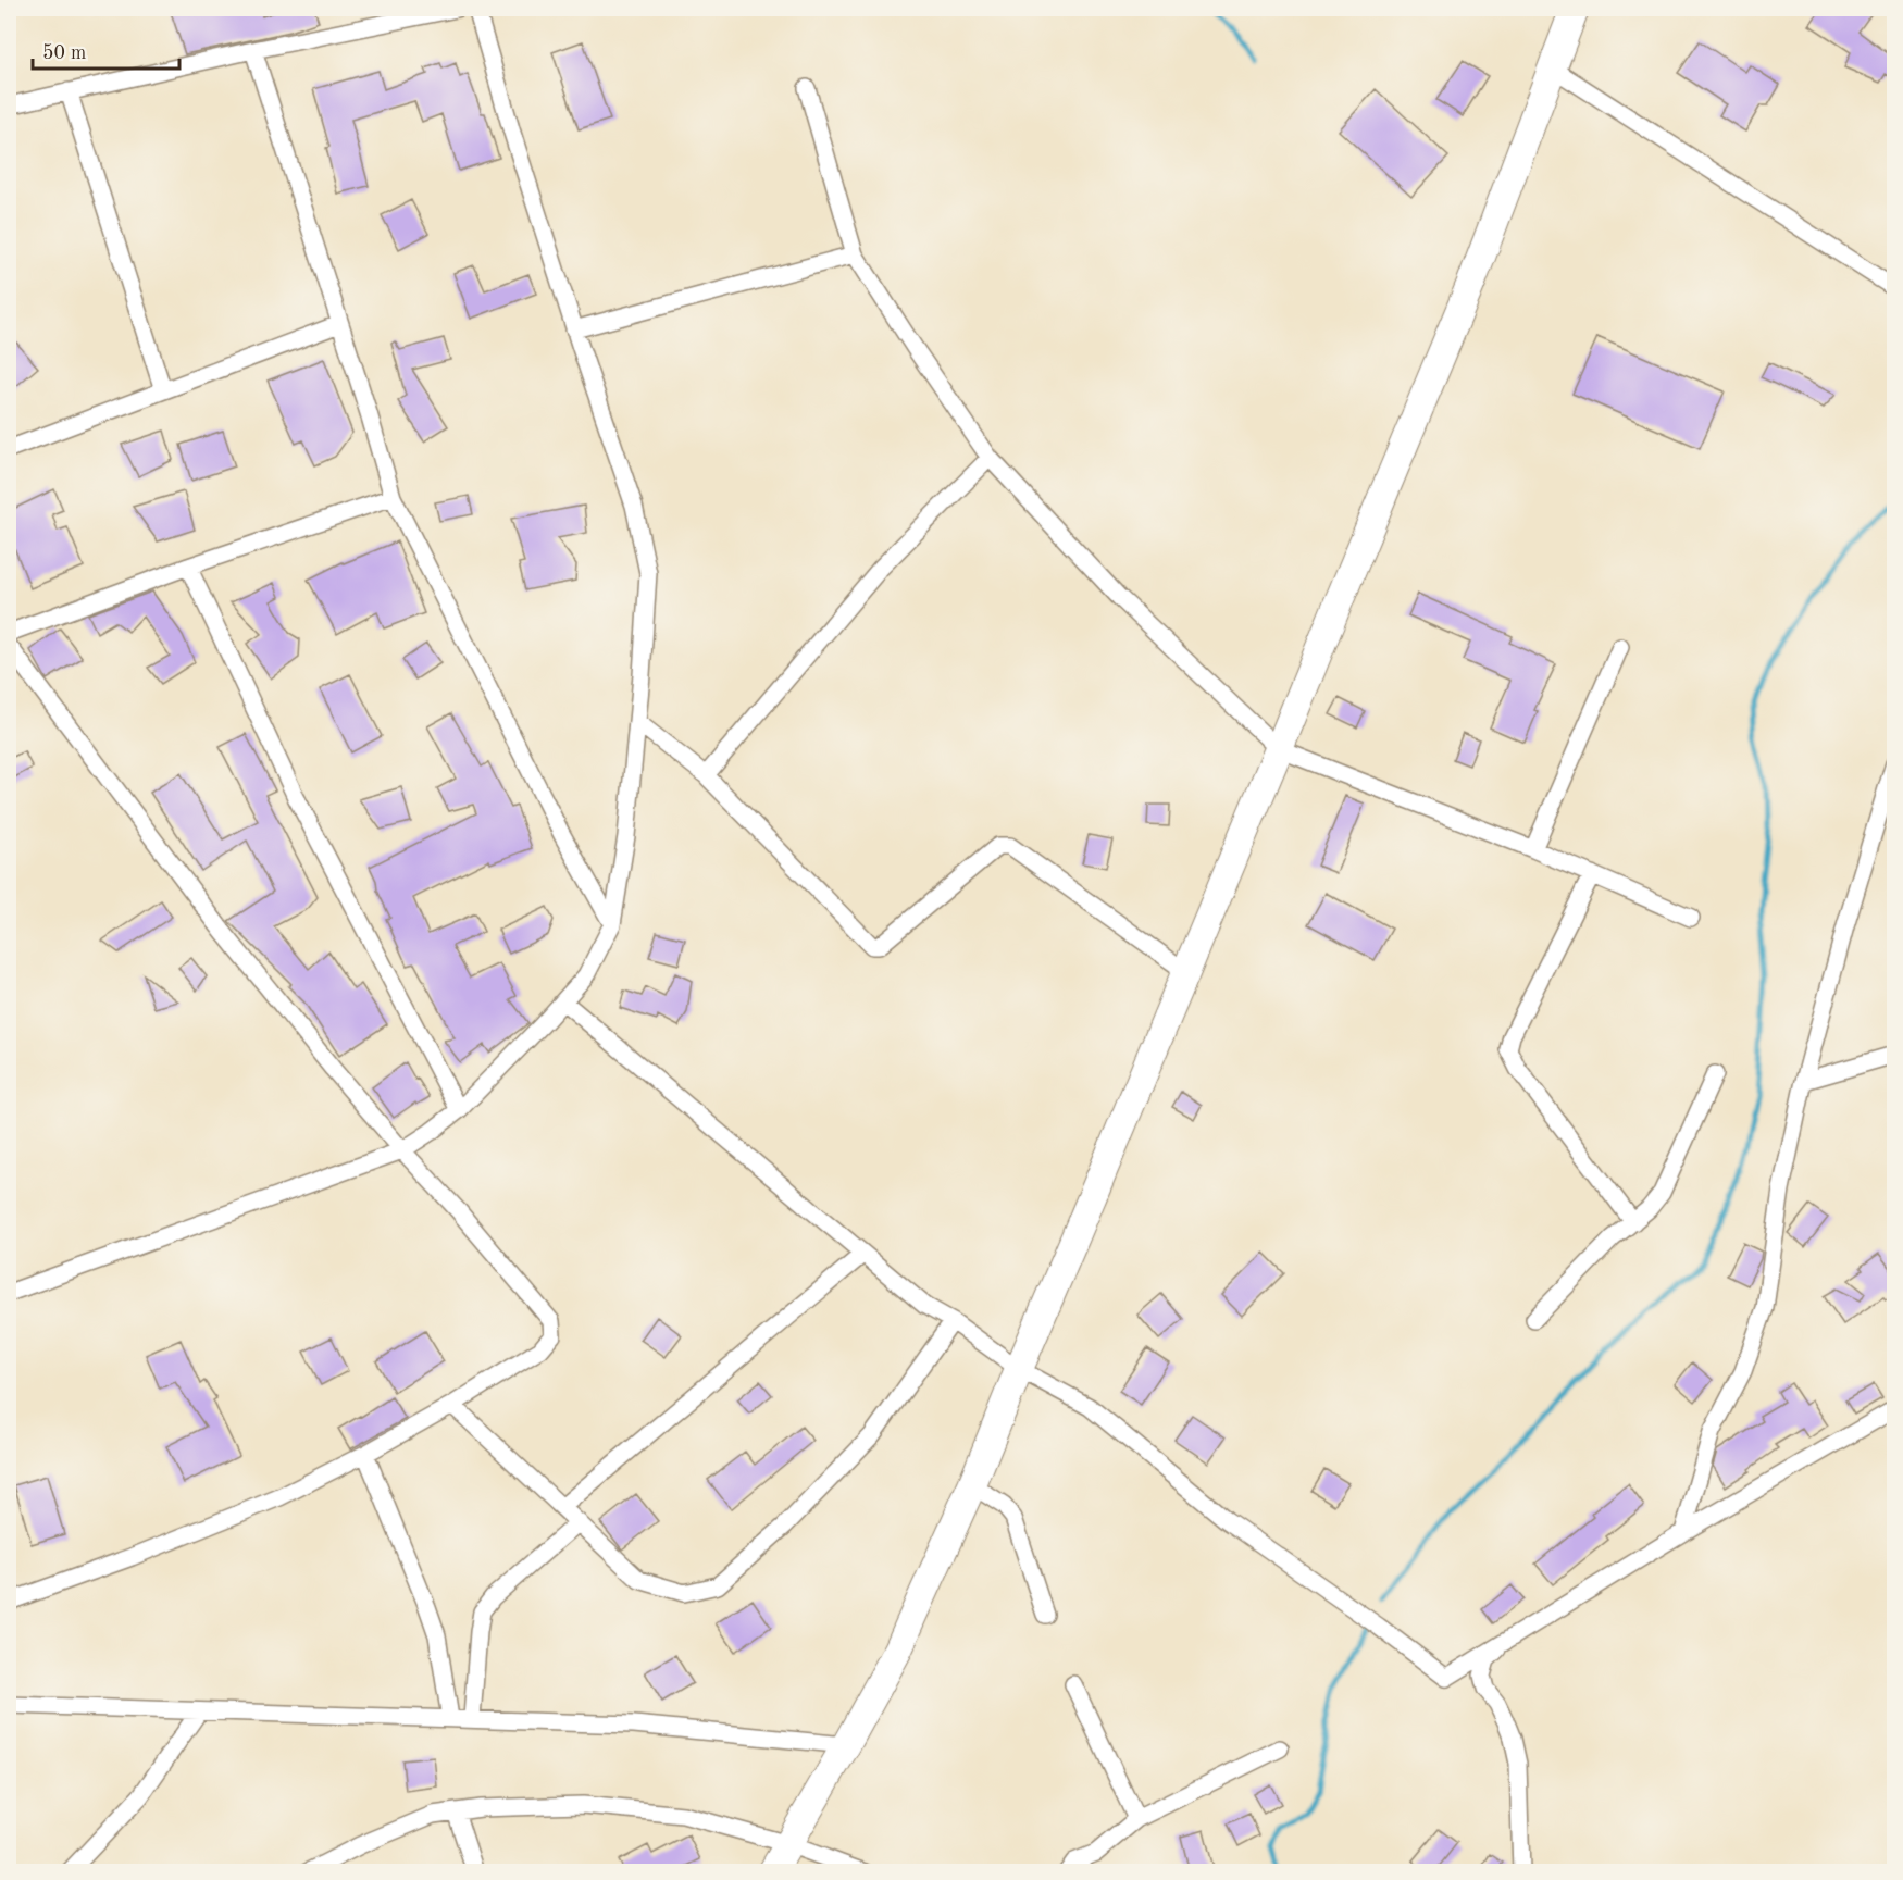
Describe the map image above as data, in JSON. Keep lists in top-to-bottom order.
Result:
{
  "scale_bar": "50 m"
}
